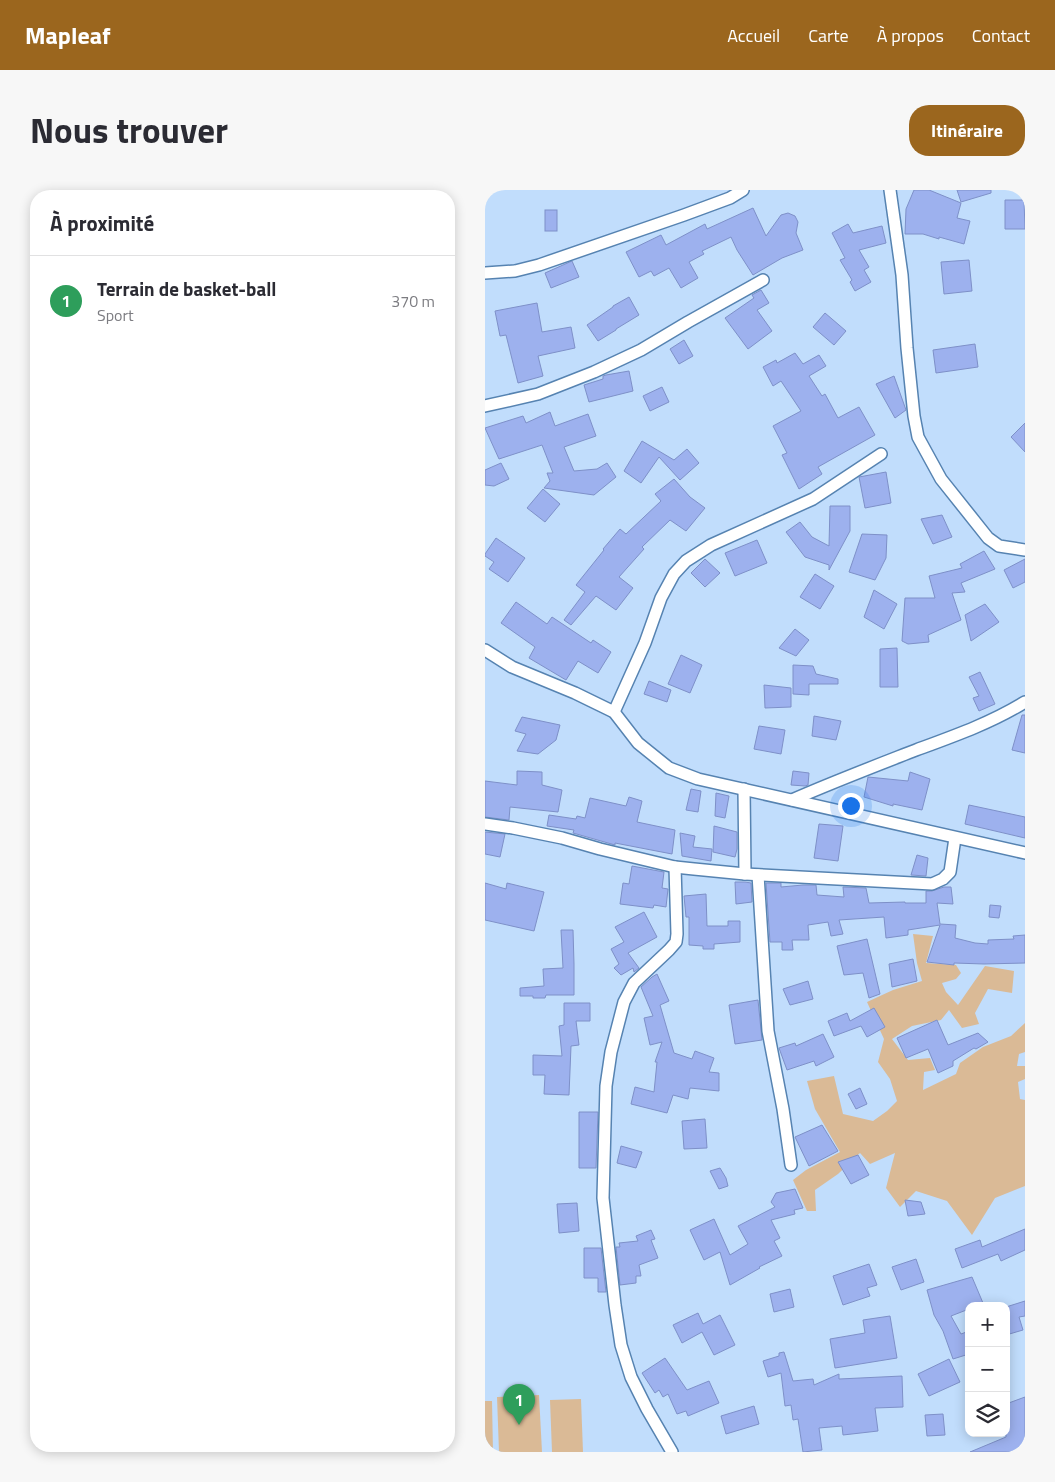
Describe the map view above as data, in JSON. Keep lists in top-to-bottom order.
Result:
{
  "page": {
    "header": "Mapleaf",
    "nav": [
      "Accueil",
      "Carte",
      "À propos",
      "Contact"
    ],
    "title": "Nous trouver",
    "buttons": "Itinéraire",
    "heading": "À proximité",
    "list": [
      {
        "mark": "1",
        "name": "Terrain de basket-ball",
        "note": "Sport",
        "value": "370 m"
      }
    ],
    "map_buttons": ["+", "−"],
    "pins": "1"
  }
}
